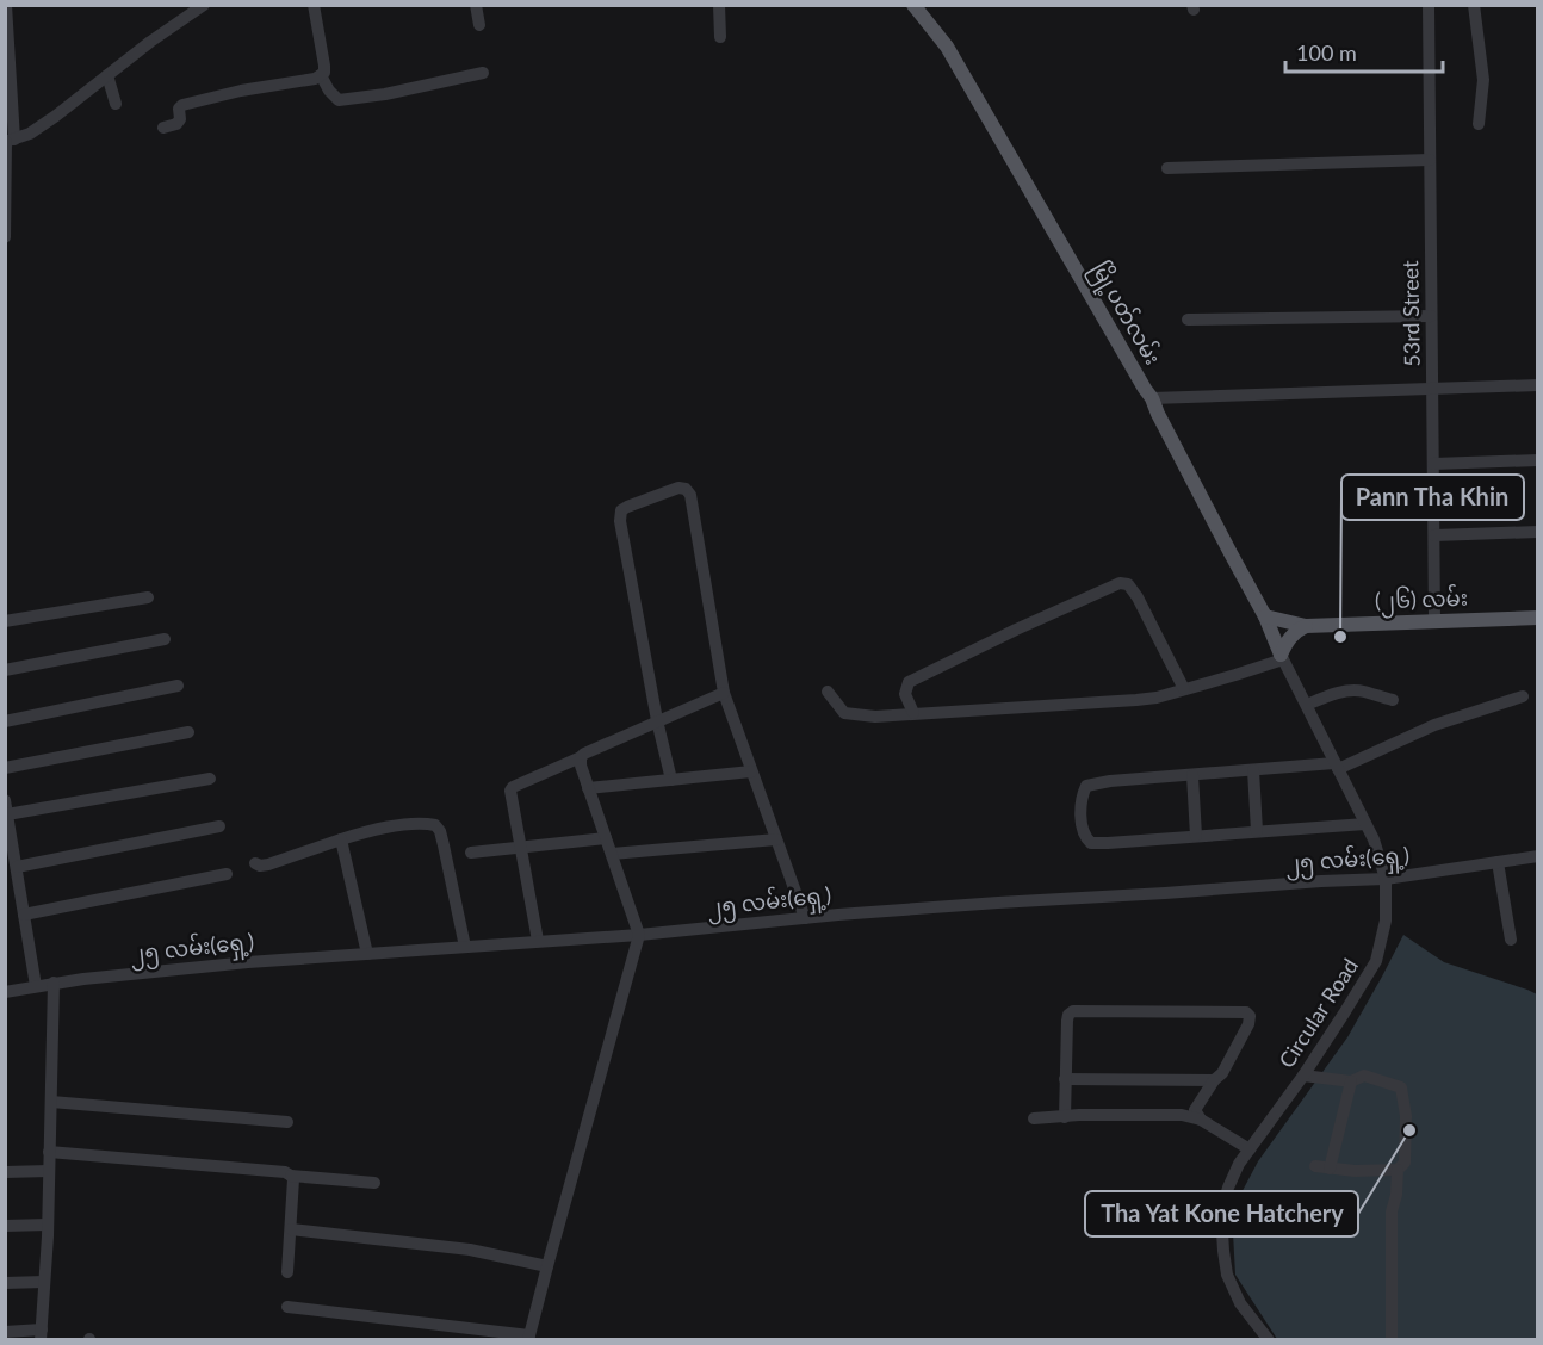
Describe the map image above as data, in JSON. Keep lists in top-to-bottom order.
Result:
{
  "streets": {
    "main road": ["မြို့ပတ်လမ်း", "(၂၆) လမ်း"],
    "street": ["53rd Street", "၂၅ လမ်း(ရှေ့)", "Circular Road"]
  },
  "crossings": [
    ["မြို့ပတ်လမ်း", "(၂၆) လမ်း"],
    ["မြို့ပတ်လမ်း", "Circular Road"],
    ["53rd Street", "(၂၆) လမ်း"],
    ["၂၅ လမ်း(ရှေ့)", "Circular Road"]
  ],
  "places": ["Pann Tha Khin", "Tha Yat Kone Hatchery"],
  "scale_bar": "100 m"
}
